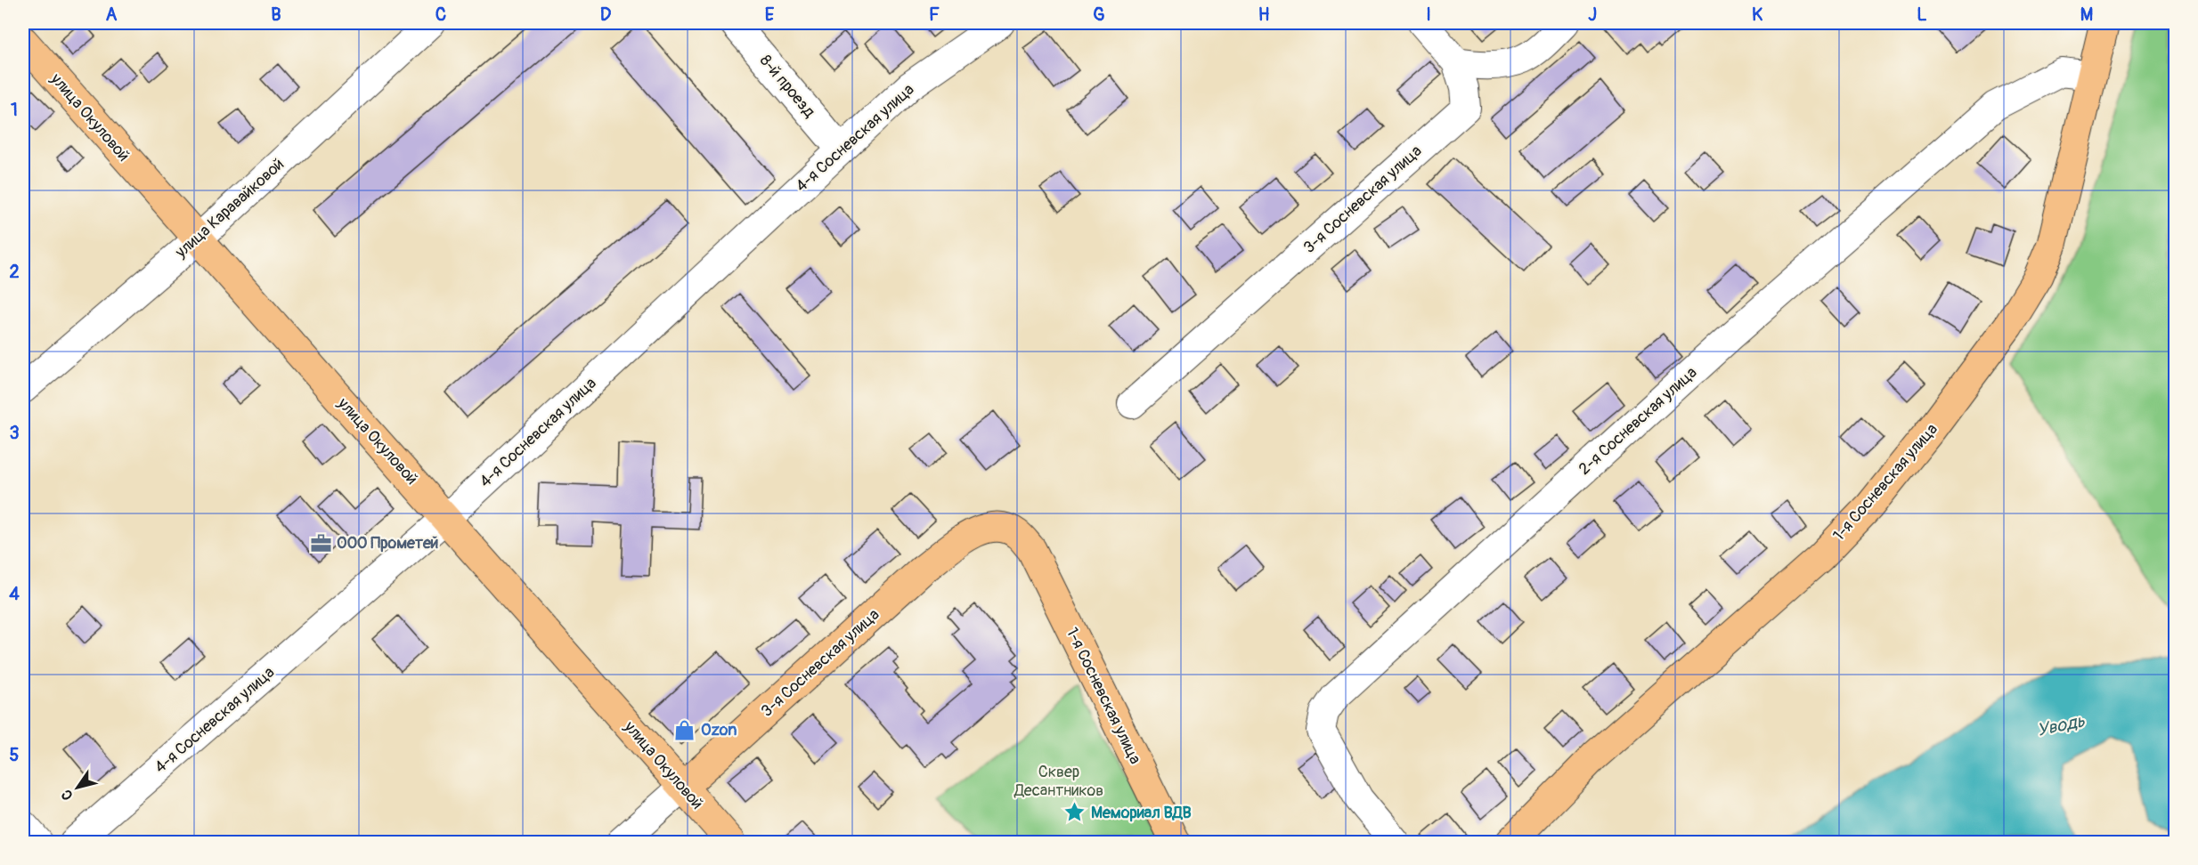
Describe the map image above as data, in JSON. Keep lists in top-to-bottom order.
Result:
{
  "streets": {
    "main road": ["улица Окуловой", "3-я Сосневская улица", "1-я Сосневская улица"],
    "street": [
      "8-й проезд",
      "4-я Сосневская улица",
      "улица Каравайковой",
      "2-я Сосневская улица"
    ]
  },
  "crossings": [
    ["8-й проезд", "4-я Сосневская улица"],
    ["улица Окуловой", "4-я Сосневская улица"],
    ["улица Окуловой", "3-я Сосневская улица"],
    ["улица Окуловой", "улица Каравайковой"],
    ["3-я Сосневская улица", "1-я Сосневская улица"],
    ["2-я Сосневская улица", "1-я Сосневская улица"]
  ],
  "water": ["Уводь"],
  "parks": ["Сквер Десантников"],
  "places": {
    "office": ["ООО Прометей"],
    "shop": ["Ozon"],
    "place": ["Мемориал ВДВ"]
  },
  "north": "bottom left",
  "grid": {
    "columns": [
      "A",
      "B",
      "C",
      "D",
      "E",
      "F",
      "G",
      "H",
      "I",
      "J",
      "K",
      "L",
      "M"
    ],
    "rows": [
      "1",
      "2",
      "3",
      "4",
      "5"
    ]
  }
}
